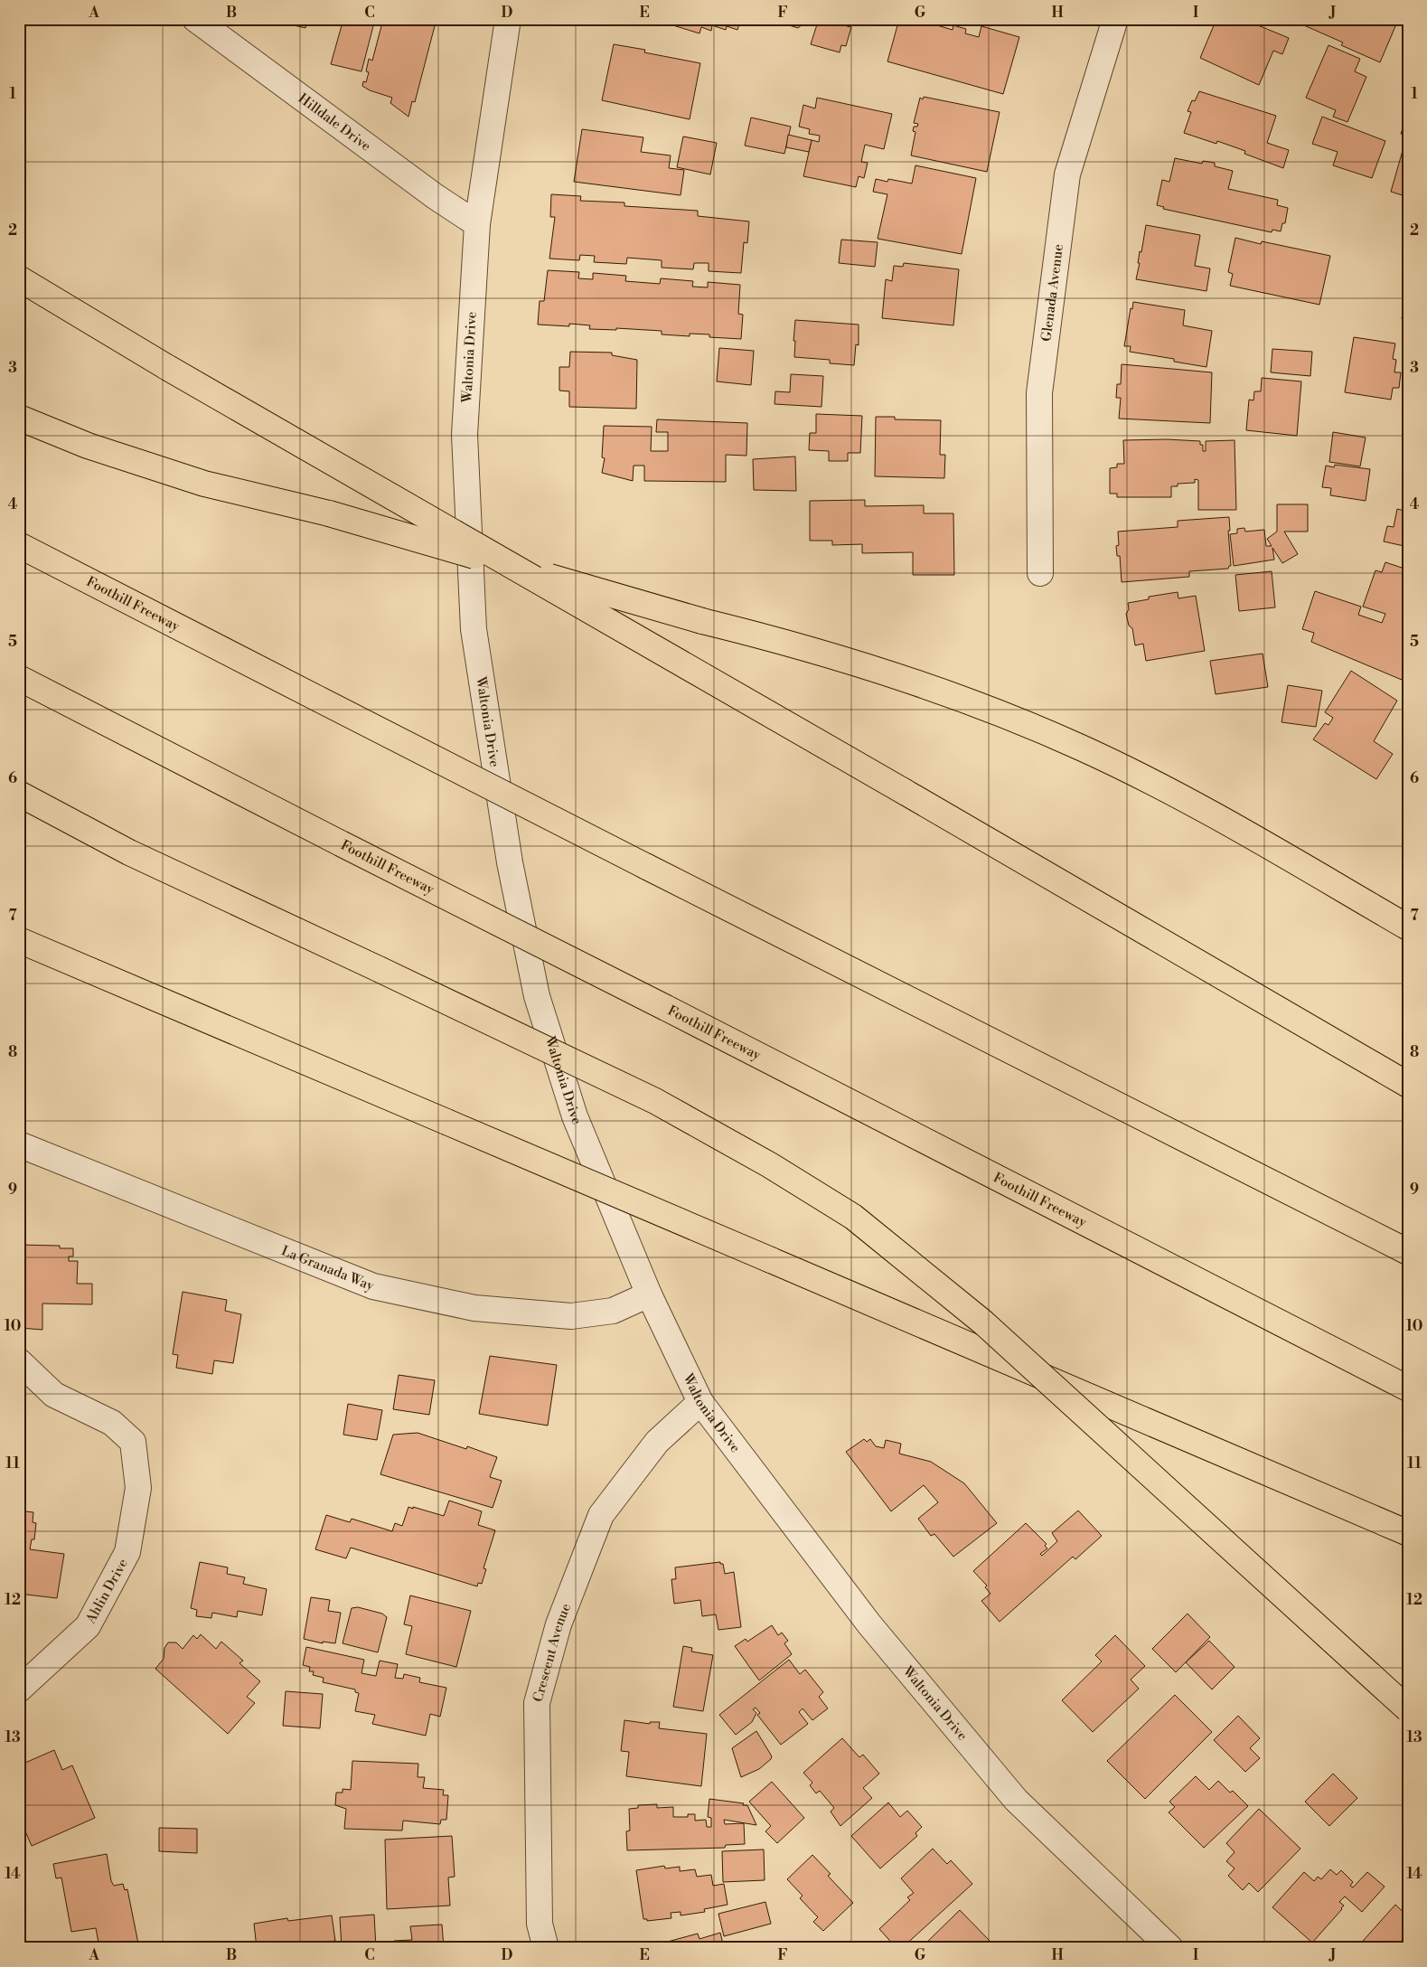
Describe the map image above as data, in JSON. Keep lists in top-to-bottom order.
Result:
{
  "streets": {
    "highway": ["Foothill Freeway"],
    "street": [
      "Hilldale Drive",
      "Glenada Avenue",
      "Waltonia Drive",
      "La Granada Way",
      "Ahlin Drive",
      "Crescent Avenue"
    ]
  },
  "crossings": [
    ["Hilldale Drive", "Waltonia Drive"],
    ["Waltonia Drive", "La Granada Way"],
    ["Waltonia Drive", "Crescent Avenue"]
  ],
  "grid": {
    "columns": [
      "A",
      "B",
      "C",
      "D",
      "E",
      "F",
      "G",
      "H",
      "I",
      "J"
    ],
    "rows": [
      "1",
      "2",
      "3",
      "4",
      "5",
      "6",
      "7",
      "8",
      "9",
      "10",
      "11",
      "12",
      "13",
      "14"
    ]
  }
}
